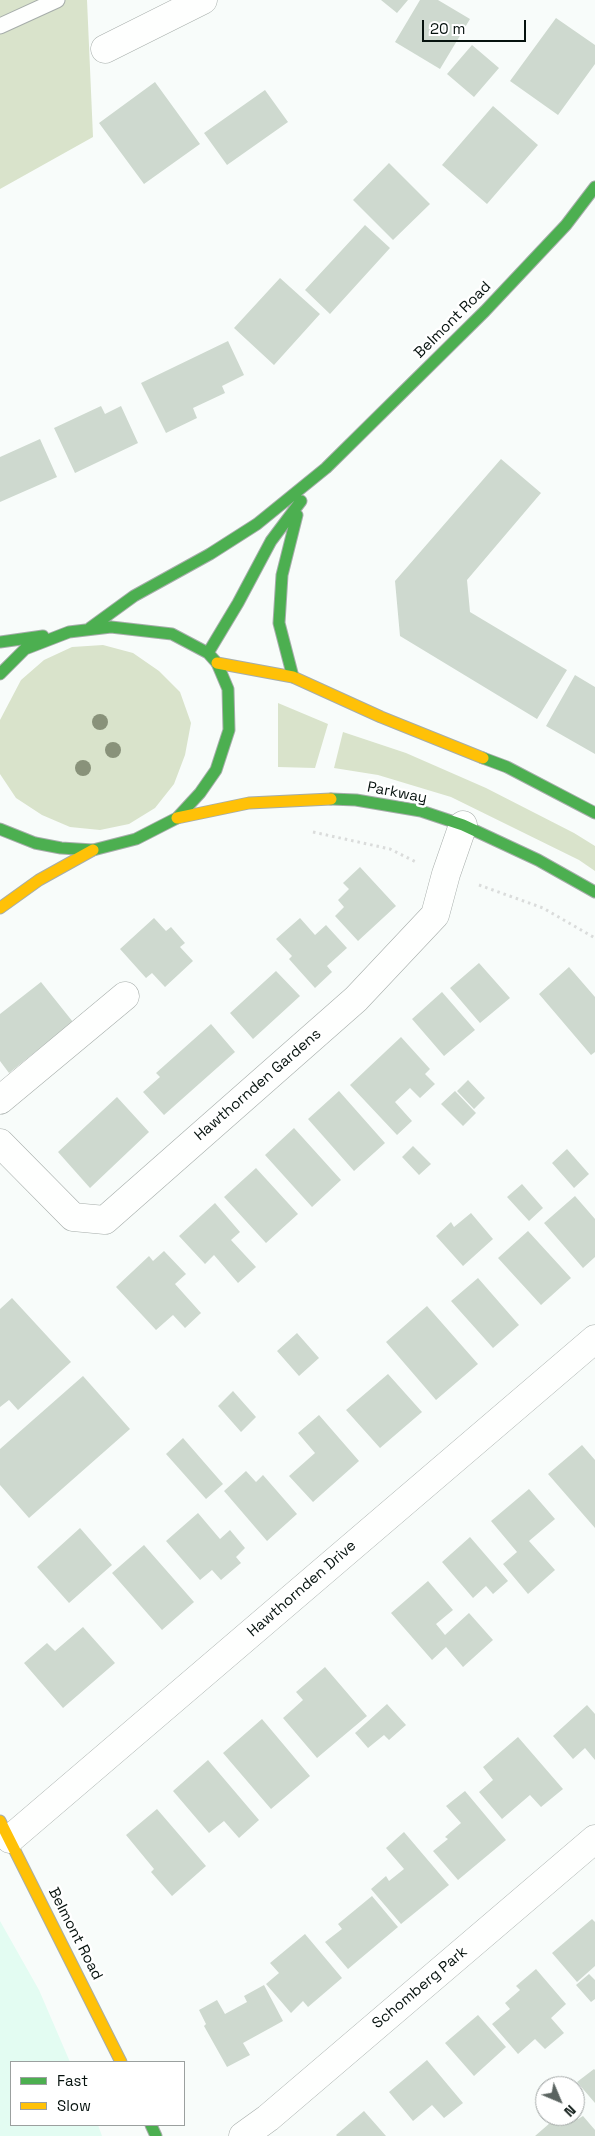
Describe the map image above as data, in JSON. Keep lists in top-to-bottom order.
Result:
{
  "streets": {
    "main road": ["Belmont Road", "Parkway"],
    "street": ["Hawthornden Gardens", "Hawthornden Drive", "Schomberg Park"]
  },
  "crossings": [
    ["Belmont Road", "Hawthornden Drive"],
    ["Parkway", "Hawthornden Gardens"]
  ],
  "legend": ["Fast", "Slow"],
  "scale_bar": "20 m",
  "north": "bottom right"
}
